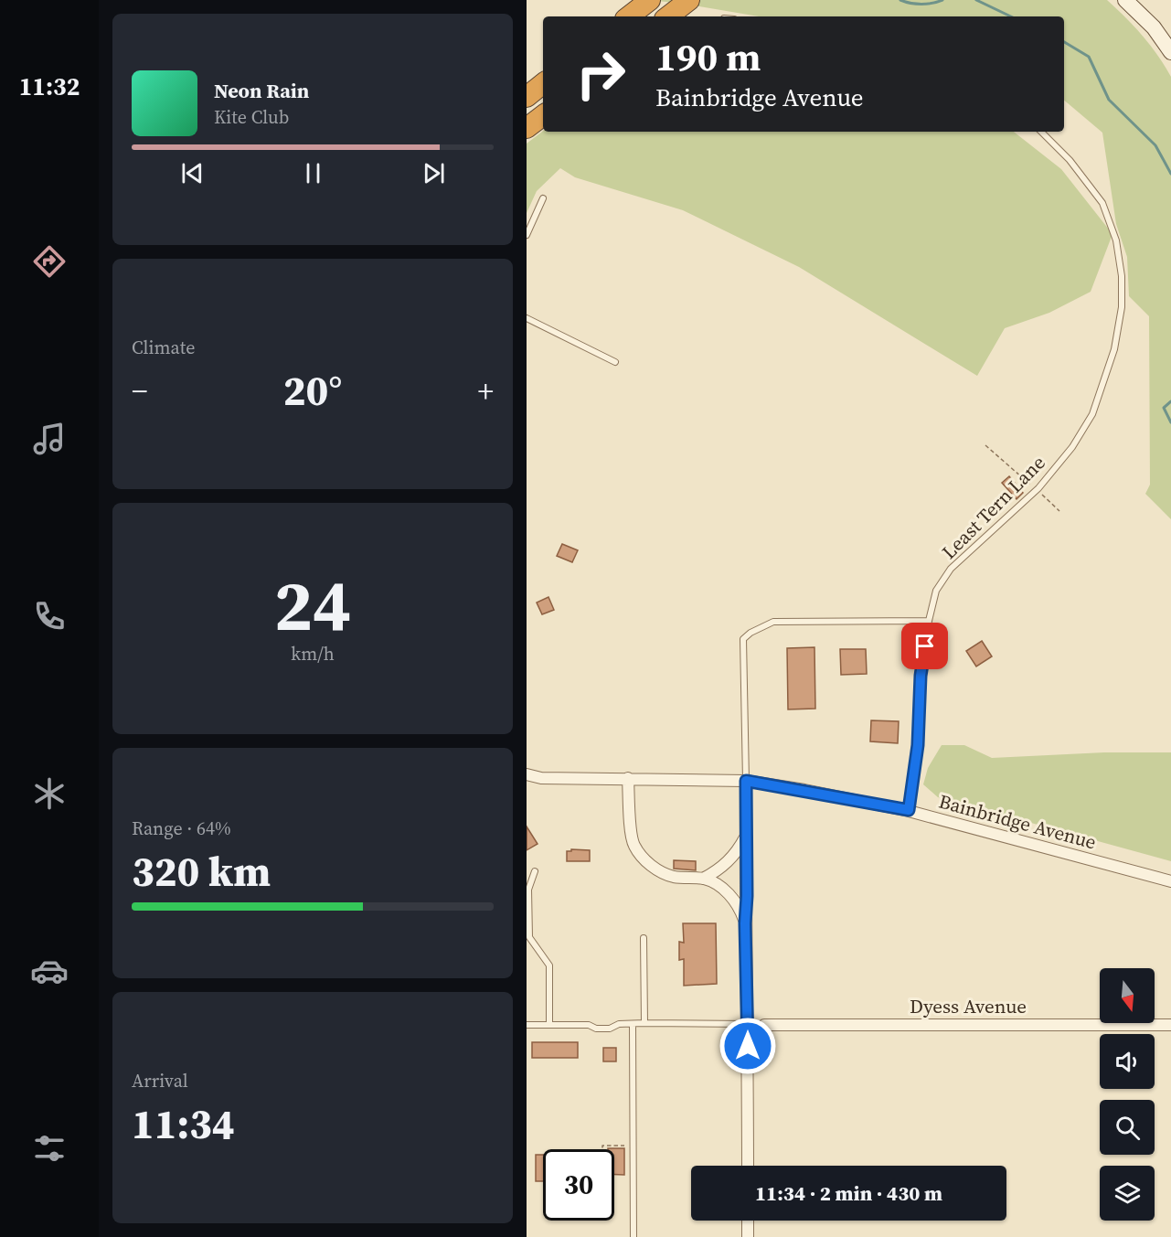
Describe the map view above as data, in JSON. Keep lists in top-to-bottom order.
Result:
{
  "streets": {
    "street": ["Bainbridge Avenue", "Dyess Avenue"],
    "lane": ["Least Tern Lane"]
  },
  "crossings": [
    ["Least Tern Lane", "Bainbridge Avenue"]
  ],
  "north": "bottom",
  "page": {
    "tabs": "11:32",
    "turn": ["190 m", "Bainbridge Avenue"],
    "song": ["Neon Rain", "Kite Club"],
    "tile": [
      "Climate",
      ["24", "km/h"],
      ["Range · 64%", "320 km"],
      ["Arrival", "11:34"]
    ],
    "heat": ["−", "20°", "+"],
    "limit": "30",
    "trip": "11:34 · 2 min · 430 m"
  }
}
